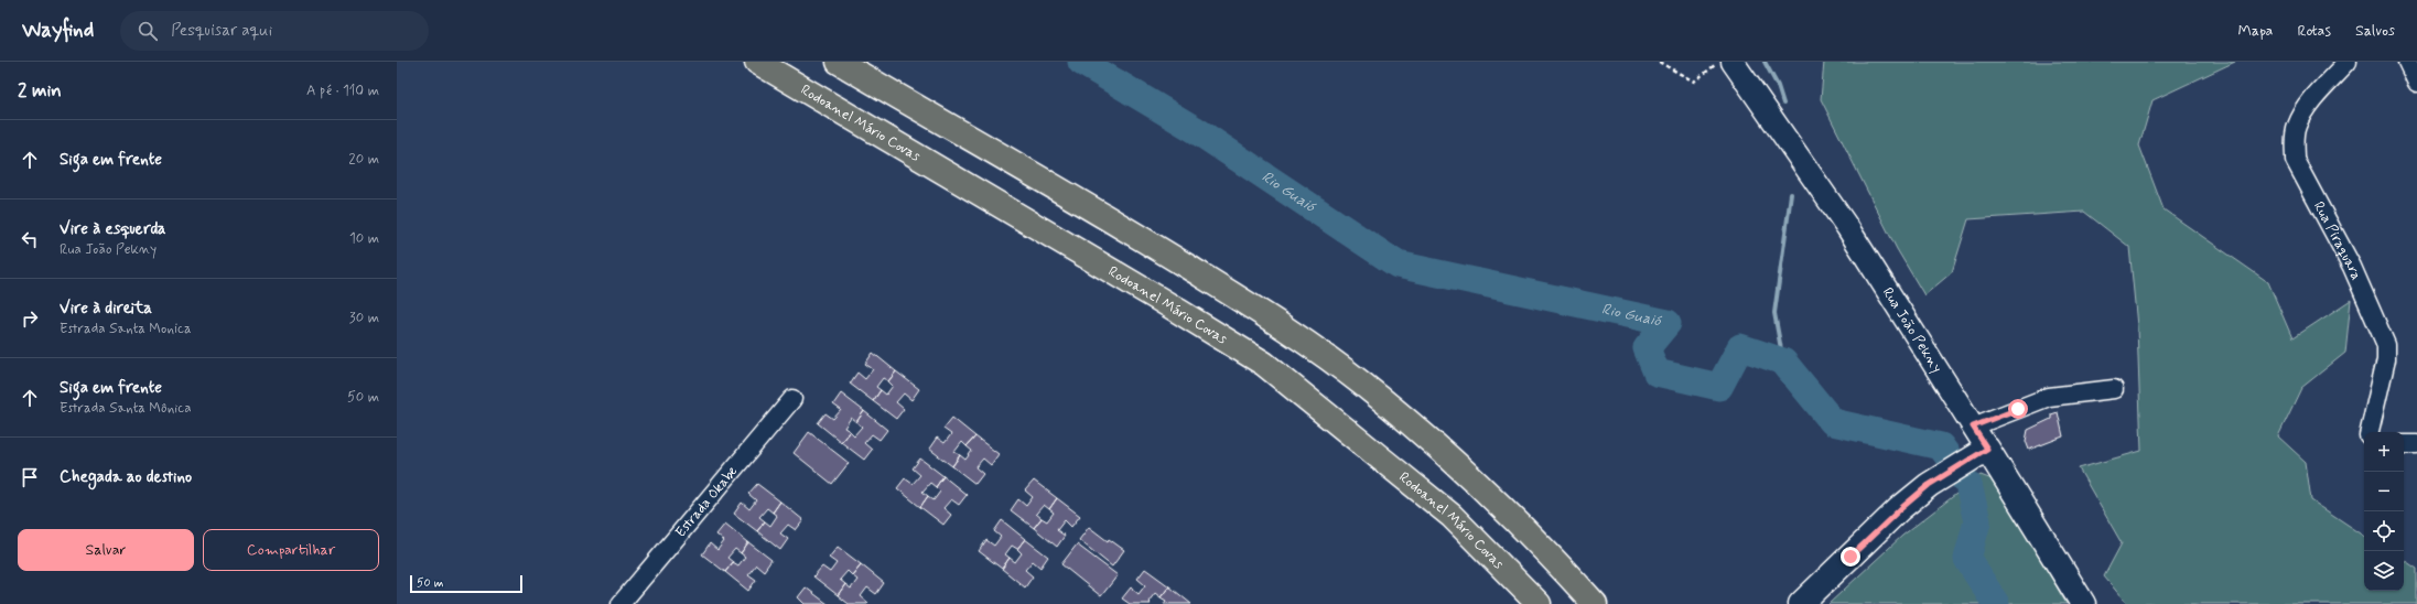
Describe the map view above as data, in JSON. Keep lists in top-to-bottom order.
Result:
{
  "streets": {
    "highway": ["Rodoanel Mário Covas"],
    "main road": ["Rua João Pekny"],
    "street": ["Rua Piraquara", "Estrada Okabe"]
  },
  "water": ["Rio Guaió"],
  "scale_bar": "50 m",
  "page": {
    "header": "Wayfind",
    "search": "Pesquisar aqui",
    "nav": ["Mapa", "Rotas", "Salvos"],
    "heading": ["2 min", "A pé · 110 m"],
    "list": [
      ["Siga em frente", "20 m"],
      ["Vire à esquerda", "Rua João Pekny", "10 m"],
      ["Vire à direita", "Estrada Santa Monica", "30 m"],
      ["Siga em frente", "Estrada Santa Mônica", "50 m"],
      "Chegada ao destino"
    ],
    "map_buttons": ["+", "−"],
    "buttons": ["Salvar", "Compartilhar"],
    "scale": "50 m"
  }
}
